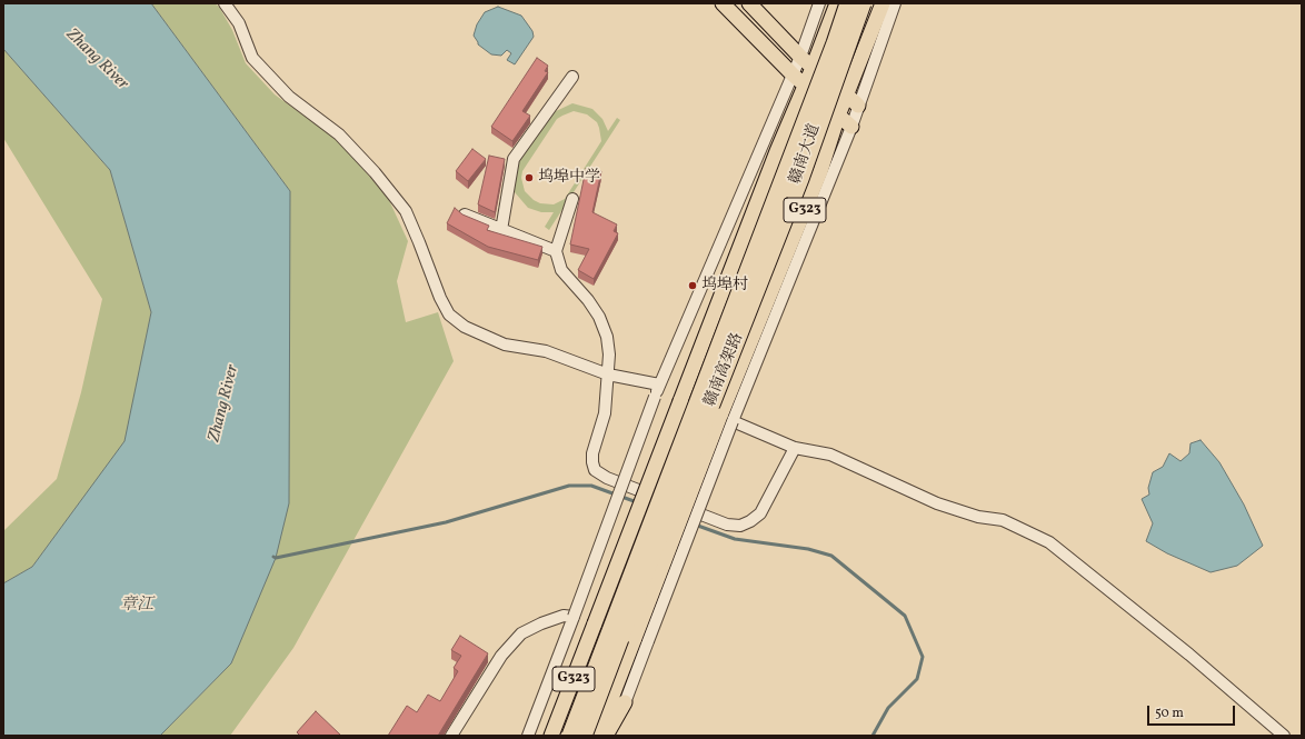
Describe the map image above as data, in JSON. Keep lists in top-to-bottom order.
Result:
{
  "streets": {
    "highway": ["赣南高架路"],
    "main road": ["赣南大道", "G323"]
  },
  "crossings": [
    ["赣南大道", "G323"]
  ],
  "water": ["Zhang River", "章江"],
  "places": ["坞埠中学", "坞埠村"],
  "scale_bar": "50 m"
}
